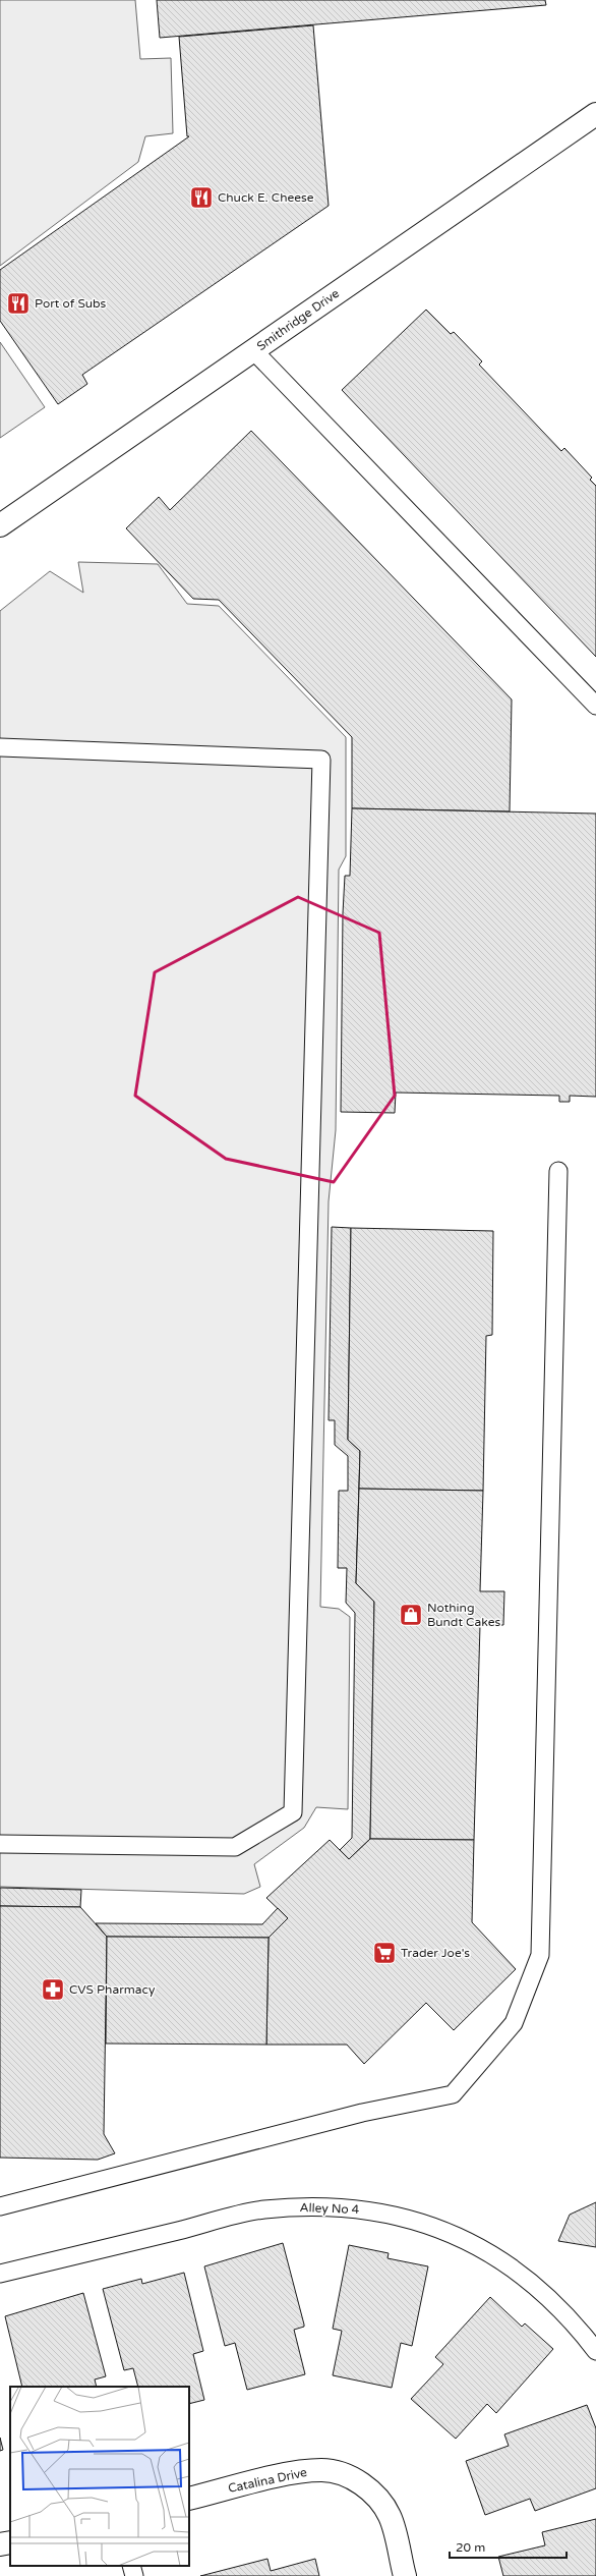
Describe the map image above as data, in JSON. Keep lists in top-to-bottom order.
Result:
{
  "streets": {
    "street": ["Smithridge Drive", "Catalina Drive"],
    "lane": ["Alley No 4"]
  },
  "places": {
    "restaurant": ["Chuck E. Cheese", "Port of Subs"],
    "shop": ["Nothing Bundt Cakes"],
    "supermarket": ["Trader Joe's"],
    "pharmacy": ["CVS Pharmacy"]
  },
  "scale_bar": "20 m"
}
